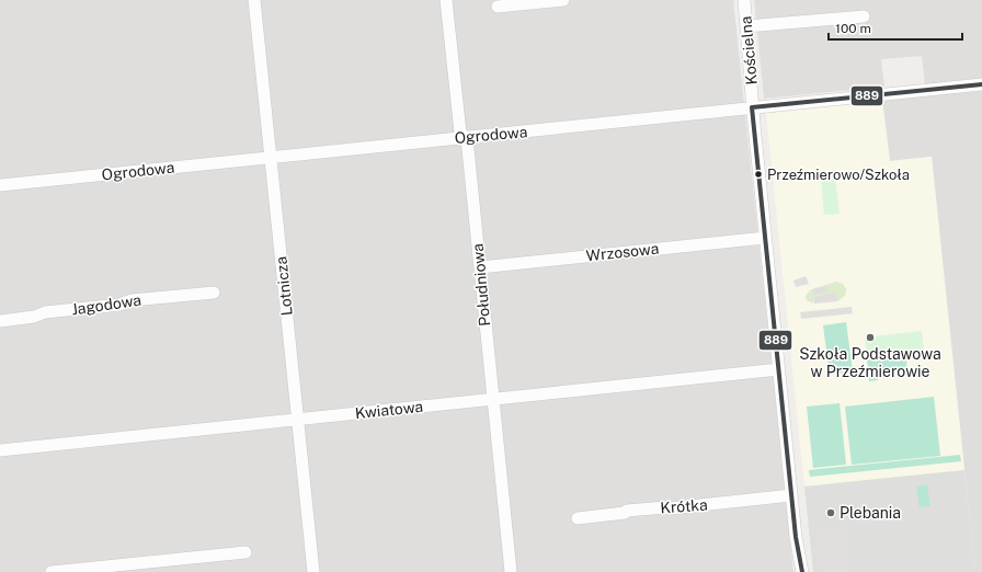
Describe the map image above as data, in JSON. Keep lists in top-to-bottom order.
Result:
{
  "streets": {
    "street": [
      "Kościelna",
      "Ogrodowa",
      "Wrzosowa",
      "Południowa",
      "Lotnicza",
      "Jagodowa",
      "Kwiatowa",
      "Krótka"
    ]
  },
  "crossings": [
    ["Kościelna", "Ogrodowa"],
    ["Kościelna", "Wrzosowa"],
    ["Kościelna", "Kwiatowa"],
    ["Kościelna", "Krótka"],
    ["Ogrodowa", "Południowa"],
    ["Ogrodowa", "Lotnicza"],
    ["Wrzosowa", "Południowa"],
    ["Południowa", "Kwiatowa"],
    ["Lotnicza", "Kwiatowa"]
  ],
  "places": ["Przeźmierowo/Szkoła", "Szkoła Podstawowa w Przeźmierowie", "Plebania"],
  "lines": ["transit line 889"],
  "scale_bar": "100 m"
}
